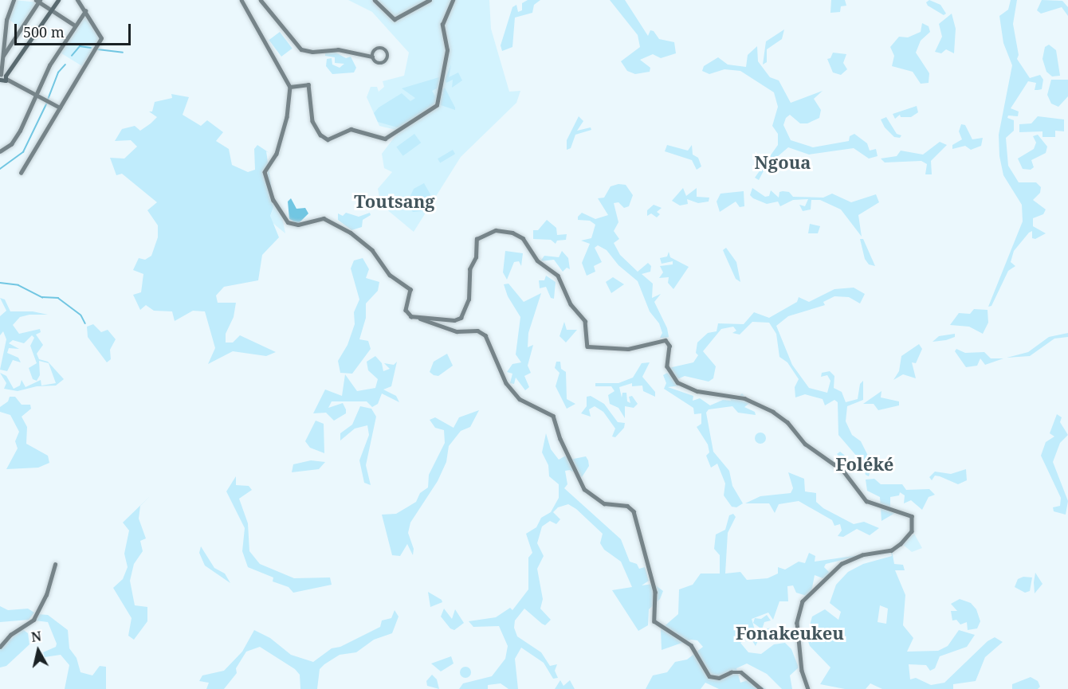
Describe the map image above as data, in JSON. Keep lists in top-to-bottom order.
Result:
{
  "districts": [
    "Ngoua",
    "Toutsang",
    "Foléké",
    "Fonakeukeu"
  ],
  "scale_bar": "500 m",
  "north": "top"
}
